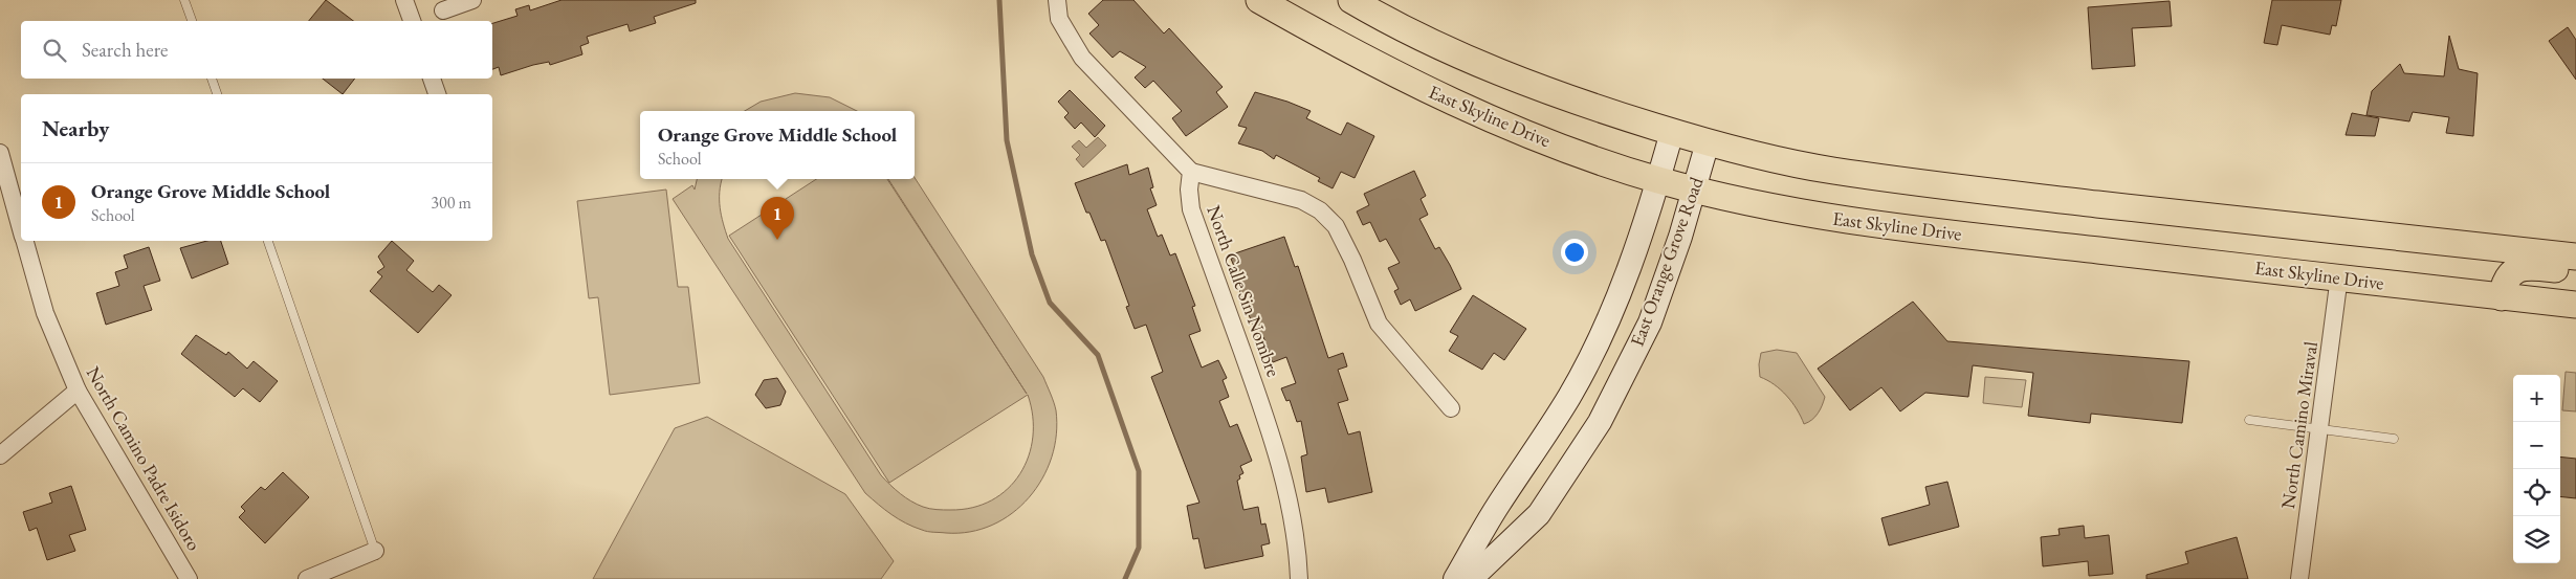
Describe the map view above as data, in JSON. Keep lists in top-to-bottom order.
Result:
{
  "streets": {
    "main road": ["East Skyline Drive", "East Orange Grove Road"],
    "street": ["North Calle Sin Nombre", "North Camino Miraval", "North Camino Padre Isidoro"]
  },
  "crossings": [
    ["East Skyline Drive", "East Orange Grove Road"],
    ["East Skyline Drive", "North Camino Miraval"]
  ],
  "page": {
    "search": "Search here",
    "heading": "Nearby",
    "popup": ["Orange Grove Middle School", "School"],
    "list": [
      {
        "mark": "1",
        "name": "Orange Grove Middle School",
        "note": "School",
        "value": "300 m"
      }
    ],
    "pins": "1",
    "map_buttons": ["+", "−"]
  }
}
